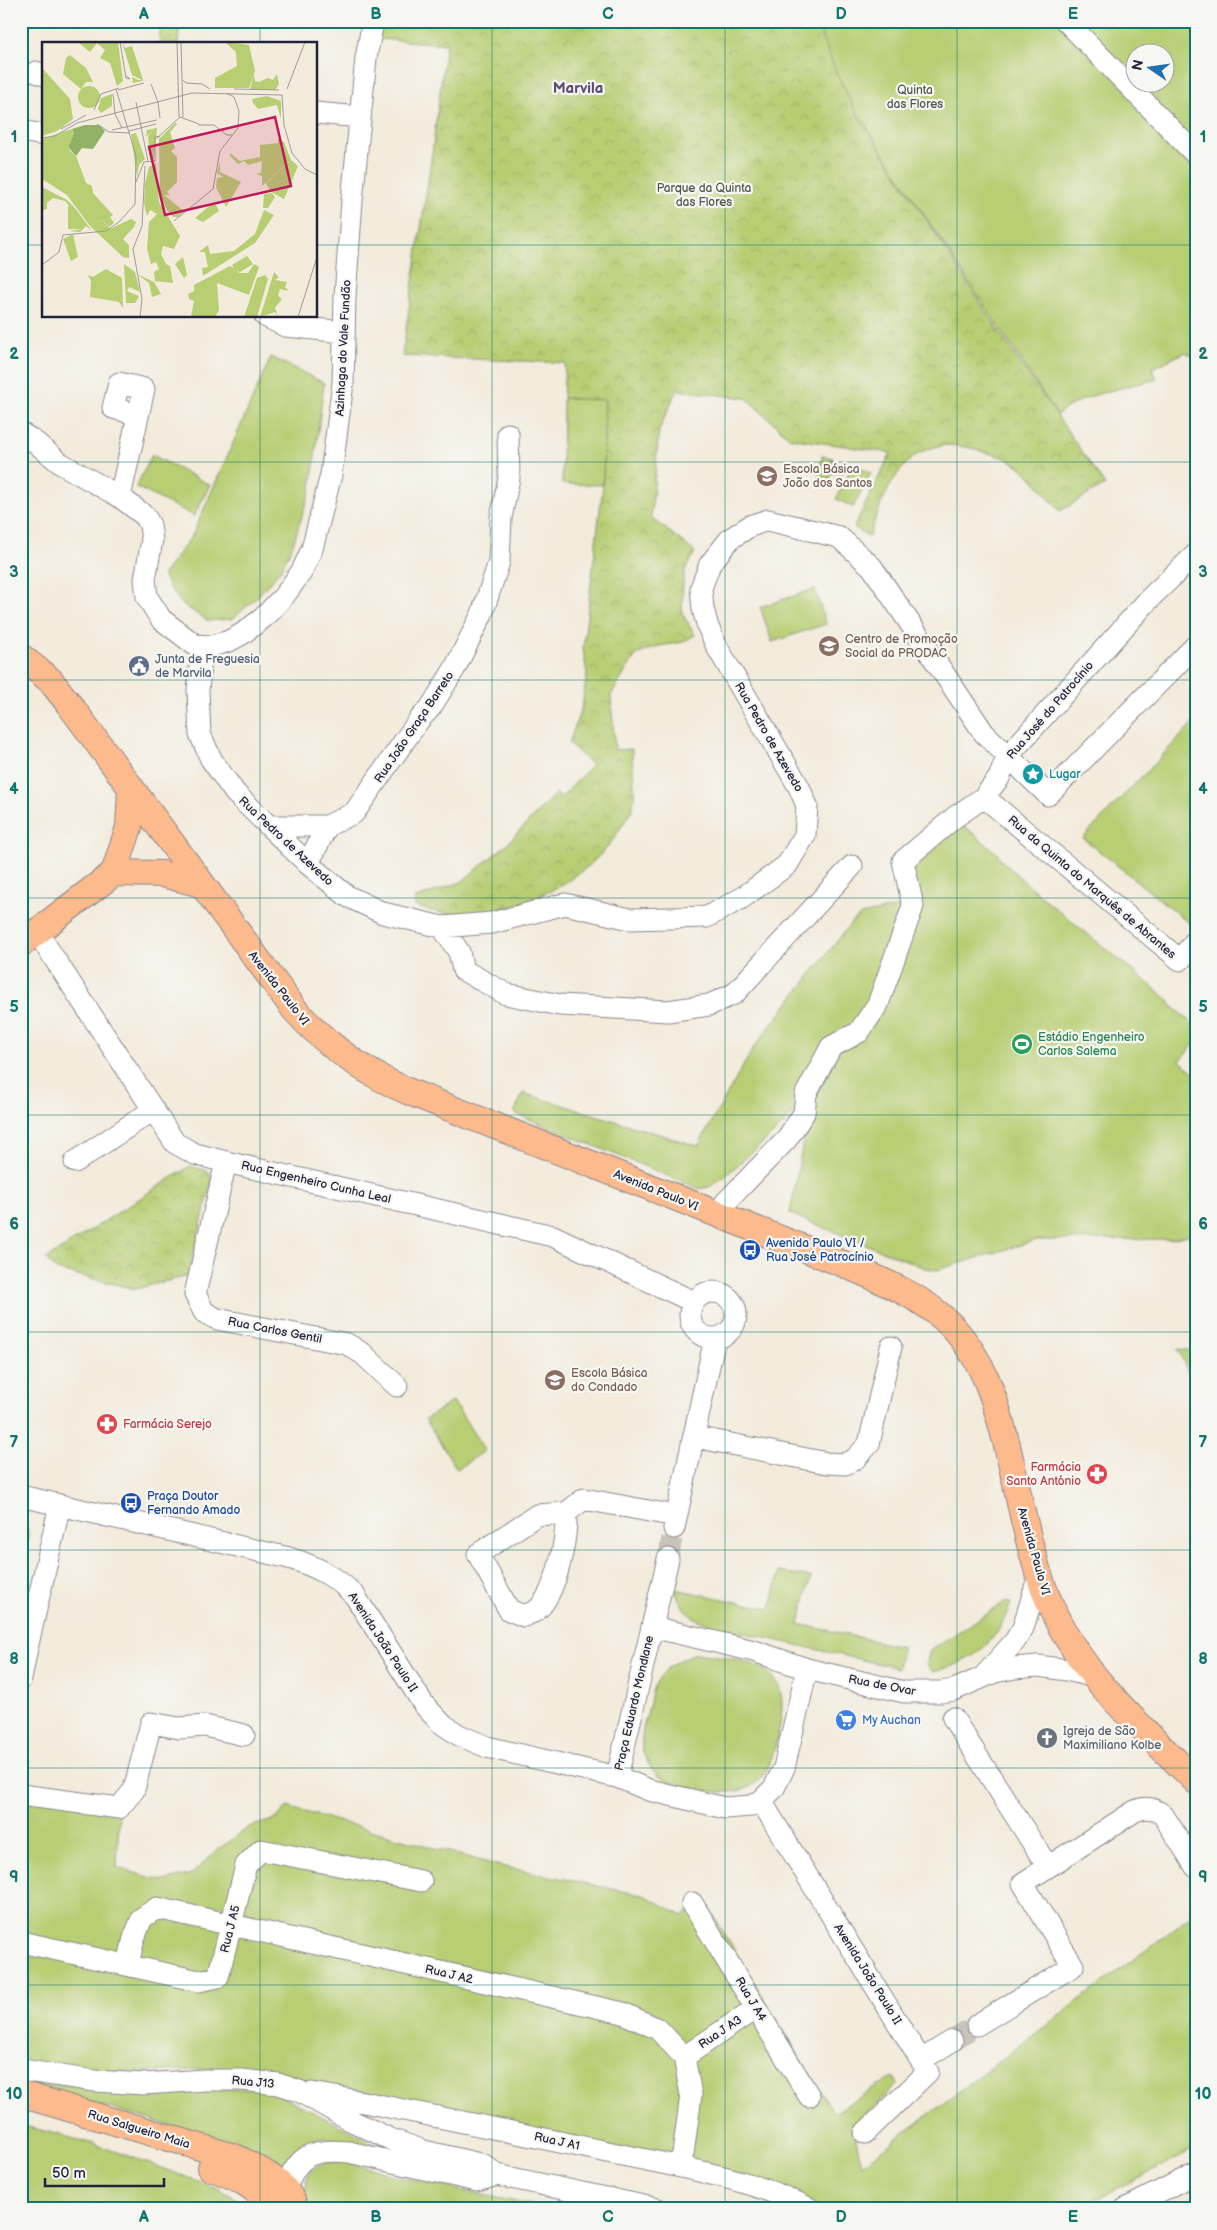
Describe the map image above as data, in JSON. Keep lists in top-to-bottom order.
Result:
{
  "streets": {
    "main road": ["Avenida Paulo VI", "Rua Salgueiro Maia"],
    "street": [
      "Azinhaga do Vale Fundão",
      "Rua José do Patrocínio",
      "Rua João Graça Barreto",
      "Rua Pedro de Azevedo",
      "Rua da Quinta do Marquês de Abrantes",
      "Rua Engenheiro Cunha Leal",
      "Rua Carlos Gentil",
      "Avenida João Paulo II",
      "Rua de Ovar",
      "Praça Eduardo Mondlane",
      "Rua J A5",
      "Rua J A2",
      "Rua J A4",
      "Rua J A3",
      "Rua J13",
      "Rua J A1"
    ]
  },
  "crossings": [
    ["Azinhaga do Vale Fundão", "Rua Pedro de Azevedo"],
    ["Rua José do Patrocínio", "Rua Pedro de Azevedo"],
    ["Rua José do Patrocínio", "Rua da Quinta do Marquês de Abrantes"],
    ["Rua José do Patrocínio", "Avenida Paulo VI"],
    ["Rua João Graça Barreto", "Rua Pedro de Azevedo"],
    ["Avenida Paulo VI", "Rua de Ovar"],
    ["Rua Engenheiro Cunha Leal", "Rua Carlos Gentil"],
    ["Avenida João Paulo II", "Praça Eduardo Mondlane"],
    ["Rua de Ovar", "Praça Eduardo Mondlane"],
    ["Rua J A5", "Rua J A2"],
    ["Rua J A2", "Rua J A3"],
    ["Rua J A4", "Rua J A3"],
    ["Rua J13", "Rua Salgueiro Maia"],
    ["Rua J13", "Rua J A1"]
  ],
  "districts": ["Marvila"],
  "parks": ["Quinta das Flores", "Parque da Quinta das Flores"],
  "places": {
    "school or university": ["Escola Básica João dos Santos", "Centro de Promoção Social da PRODAC", "Escola Básica do Condado"],
    "public building": ["Junta de Freguesia de Marvila"],
    "place": ["Lugar"],
    "sports": ["Estádio Engenheiro Carlos Salema"],
    "bus stop": ["Avenida Paulo VI / Rua José Patrocínio", "Praça Doutor Fernando Amado"],
    "pharmacy": ["Farmácia Serejo", "Farmácia Santo António"],
    "supermarket": ["My Auchan"],
    "church": ["Igreja de São Maximiliano Kolbe"]
  },
  "scale_bar": "50 m",
  "north": "left",
  "grid": {
    "columns": [
      "A",
      "B",
      "C",
      "D",
      "E"
    ],
    "rows": [
      "1",
      "2",
      "3",
      "4",
      "5",
      "6",
      "7",
      "8",
      "9",
      "10"
    ]
  }
}
